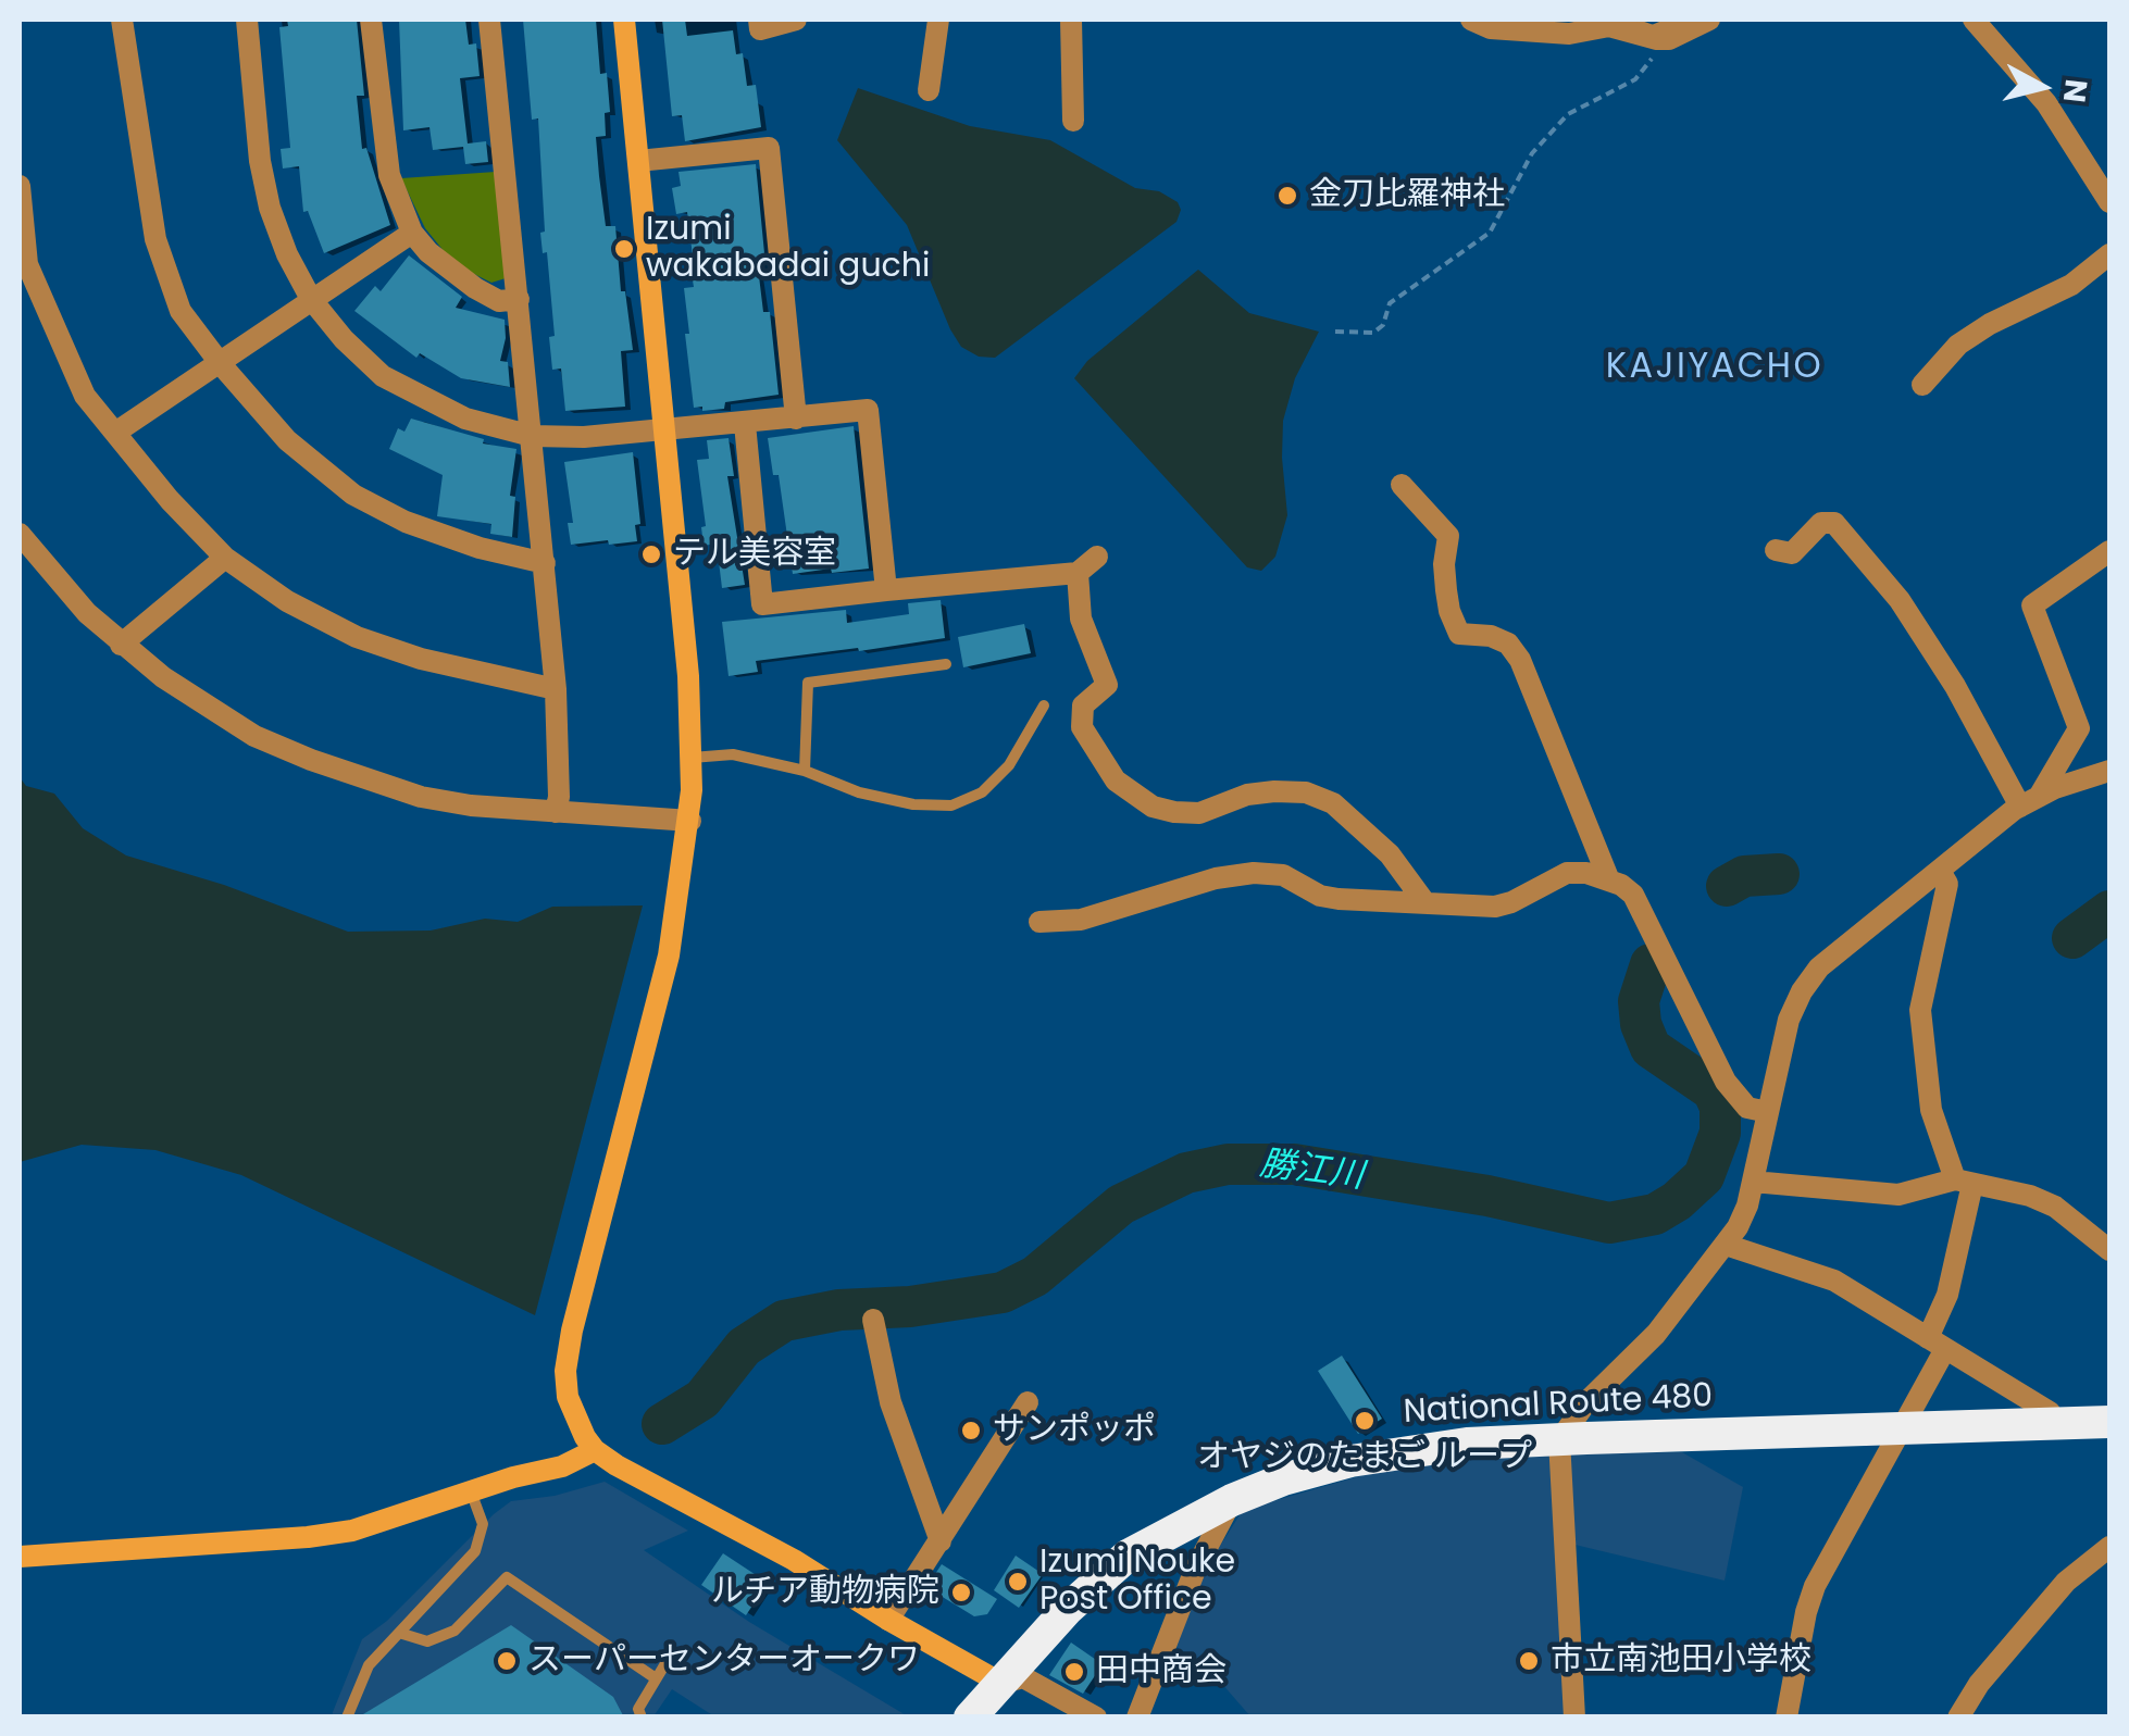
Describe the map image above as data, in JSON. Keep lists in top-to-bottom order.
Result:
{
  "streets": {
    "highway": ["National Route 480"]
  },
  "districts": ["KAJIYACHO"],
  "water": ["勝江川"],
  "places": [
    "金刀比羅神社",
    "Izumi wakabadai guchi",
    "テル美容室",
    "オヤジのたまご ループ",
    "サンポッポ",
    "Izumi Nouke Post Office",
    "ルチア動物病院",
    "スーパーセンターオークワ",
    "市立南池田小学校",
    "田中商会"
  ],
  "north": "right"
}
